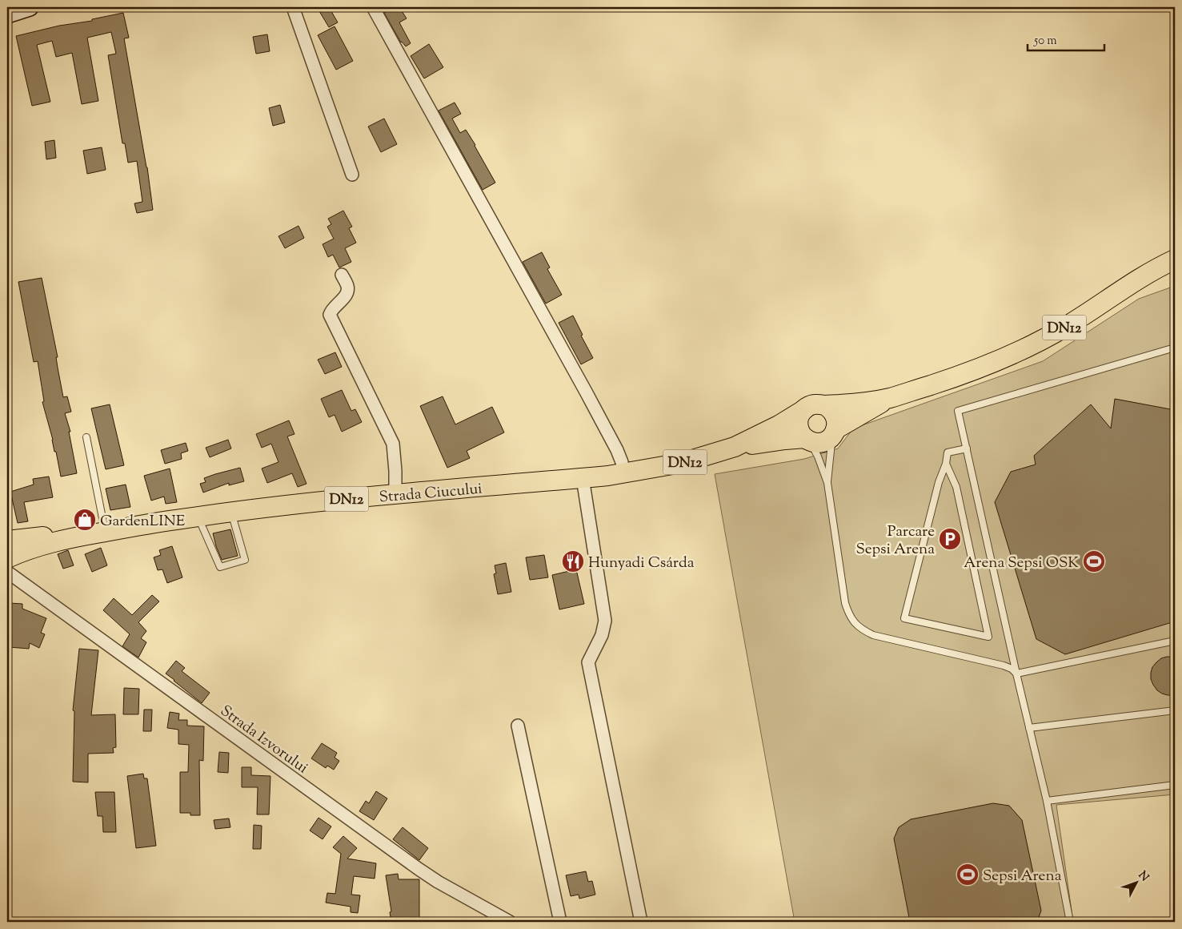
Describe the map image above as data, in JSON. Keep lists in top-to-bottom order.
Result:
{
  "streets": {
    "main road": ["DN12", "Strada Ciucului"],
    "street": ["Strada Izvorului"]
  },
  "crossings": [
    ["DN12", "Strada Ciucului"]
  ],
  "places": {
    "shop": ["GardenLINE"],
    "parking": ["Parcare Sepsi Arena"],
    "restaurant": ["Hunyadi Csárda"],
    "sports": ["Arena Sepsi OSK", "Sepsi Arena"]
  },
  "scale_bar": "50 m",
  "north": "top right"
}
